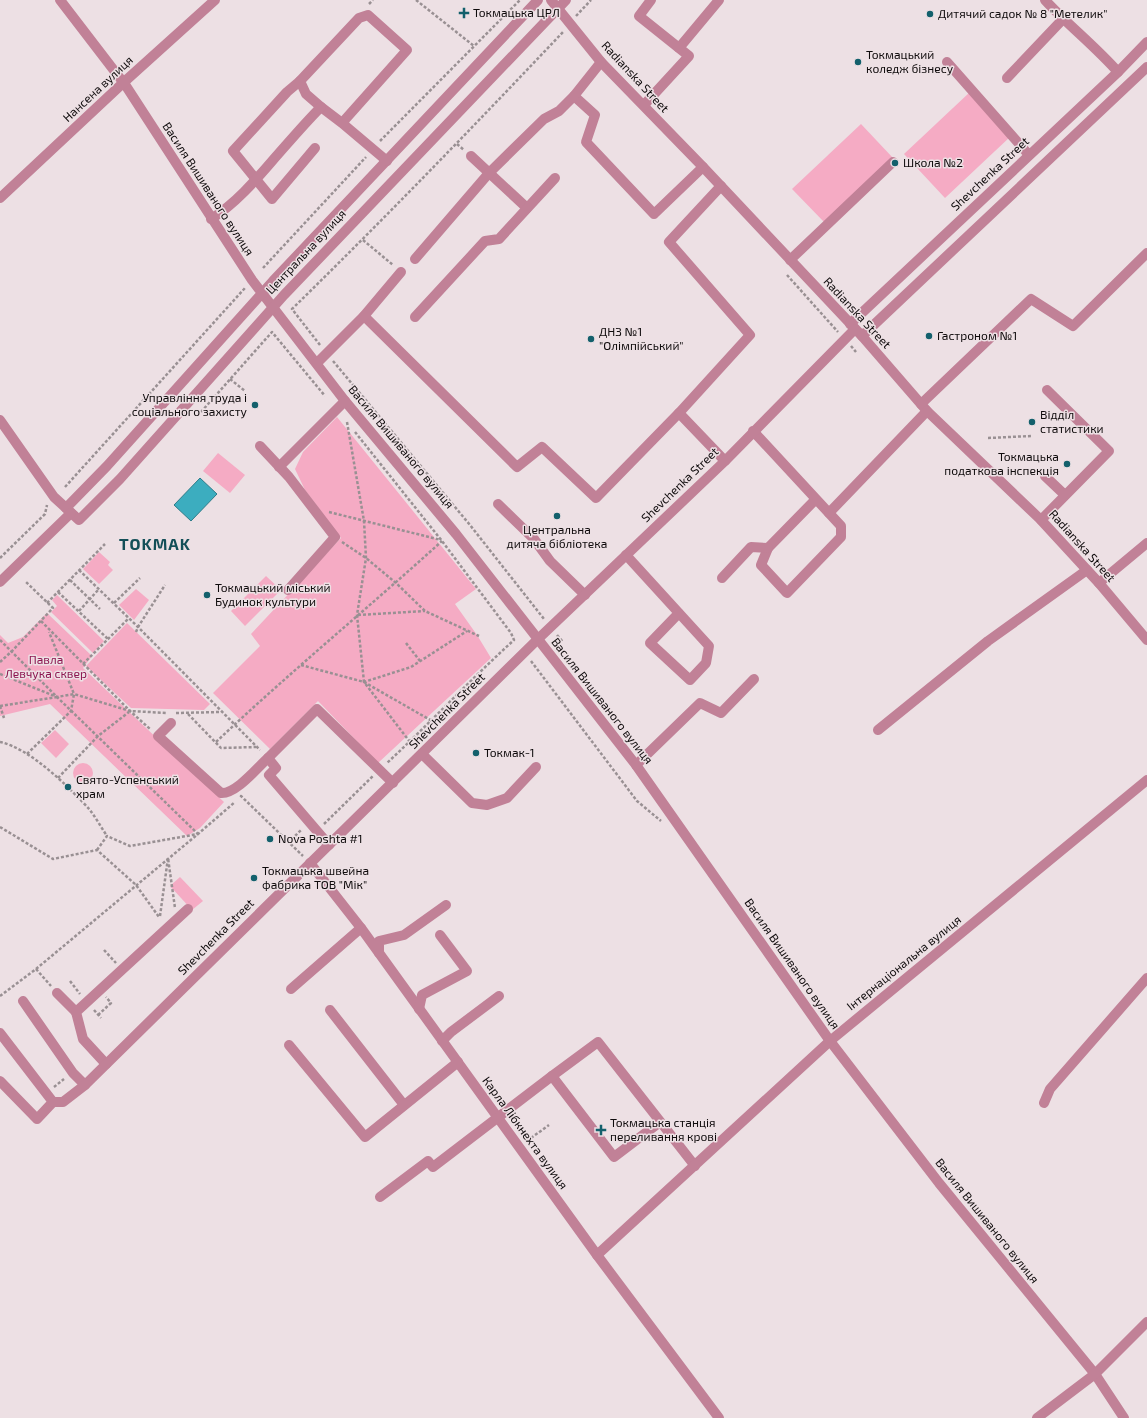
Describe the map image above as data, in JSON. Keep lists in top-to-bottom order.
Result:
{
  "streets": {
    "street": [
      "Radianska Street",
      "Нансена вулиця",
      "Shevchenka Street",
      "Василя Вишиваного вулиця",
      "Центральна вулиця",
      "Інтернаціональна вулиця",
      "Карла Лібкнехта вулиця"
    ]
  },
  "crossings": [
    ["Radianska Street", "Shevchenka Street"],
    ["Radianska Street", "Центральна вулиця"],
    ["Нансена вулиця", "Василя Вишиваного вулиця"],
    ["Shevchenka Street", "Василя Вишиваного вулиця"],
    ["Shevchenka Street", "Карла Лібкнехта вулиця"],
    ["Василя Вишиваного вулиця", "Центральна вулиця"],
    ["Василя Вишиваного вулиця", "Інтернаціональна вулиця"],
    ["Інтернаціональна вулиця", "Карла Лібкнехта вулиця"]
  ],
  "districts": ["TOKMAK"],
  "parks": ["Павла Левчука сквер"],
  "places": {
    "health": ["Токмацька ЦРЛ", "Токмацька станція переливання крові"],
    "other": [
      "Дитячий садок № 8 \"Метелик\"",
      "Токмацький коледж бізнесу",
      "Школа №2",
      "Гастроном №1",
      "ДНЗ №1 \"Олімпійський\"",
      "Управління труда і соціального захисту",
      "Відділ статистики",
      "Токмацька податкова інспекція",
      "Центральна дитяча бібліотека",
      "Токмацький міський Будинок культури",
      "Токмак-1",
      "Свято-Успенський храм",
      "Nova Poshta #1",
      "Токмацька швейна фабрика ТОВ \"Мік\""
    ]
  }
}
